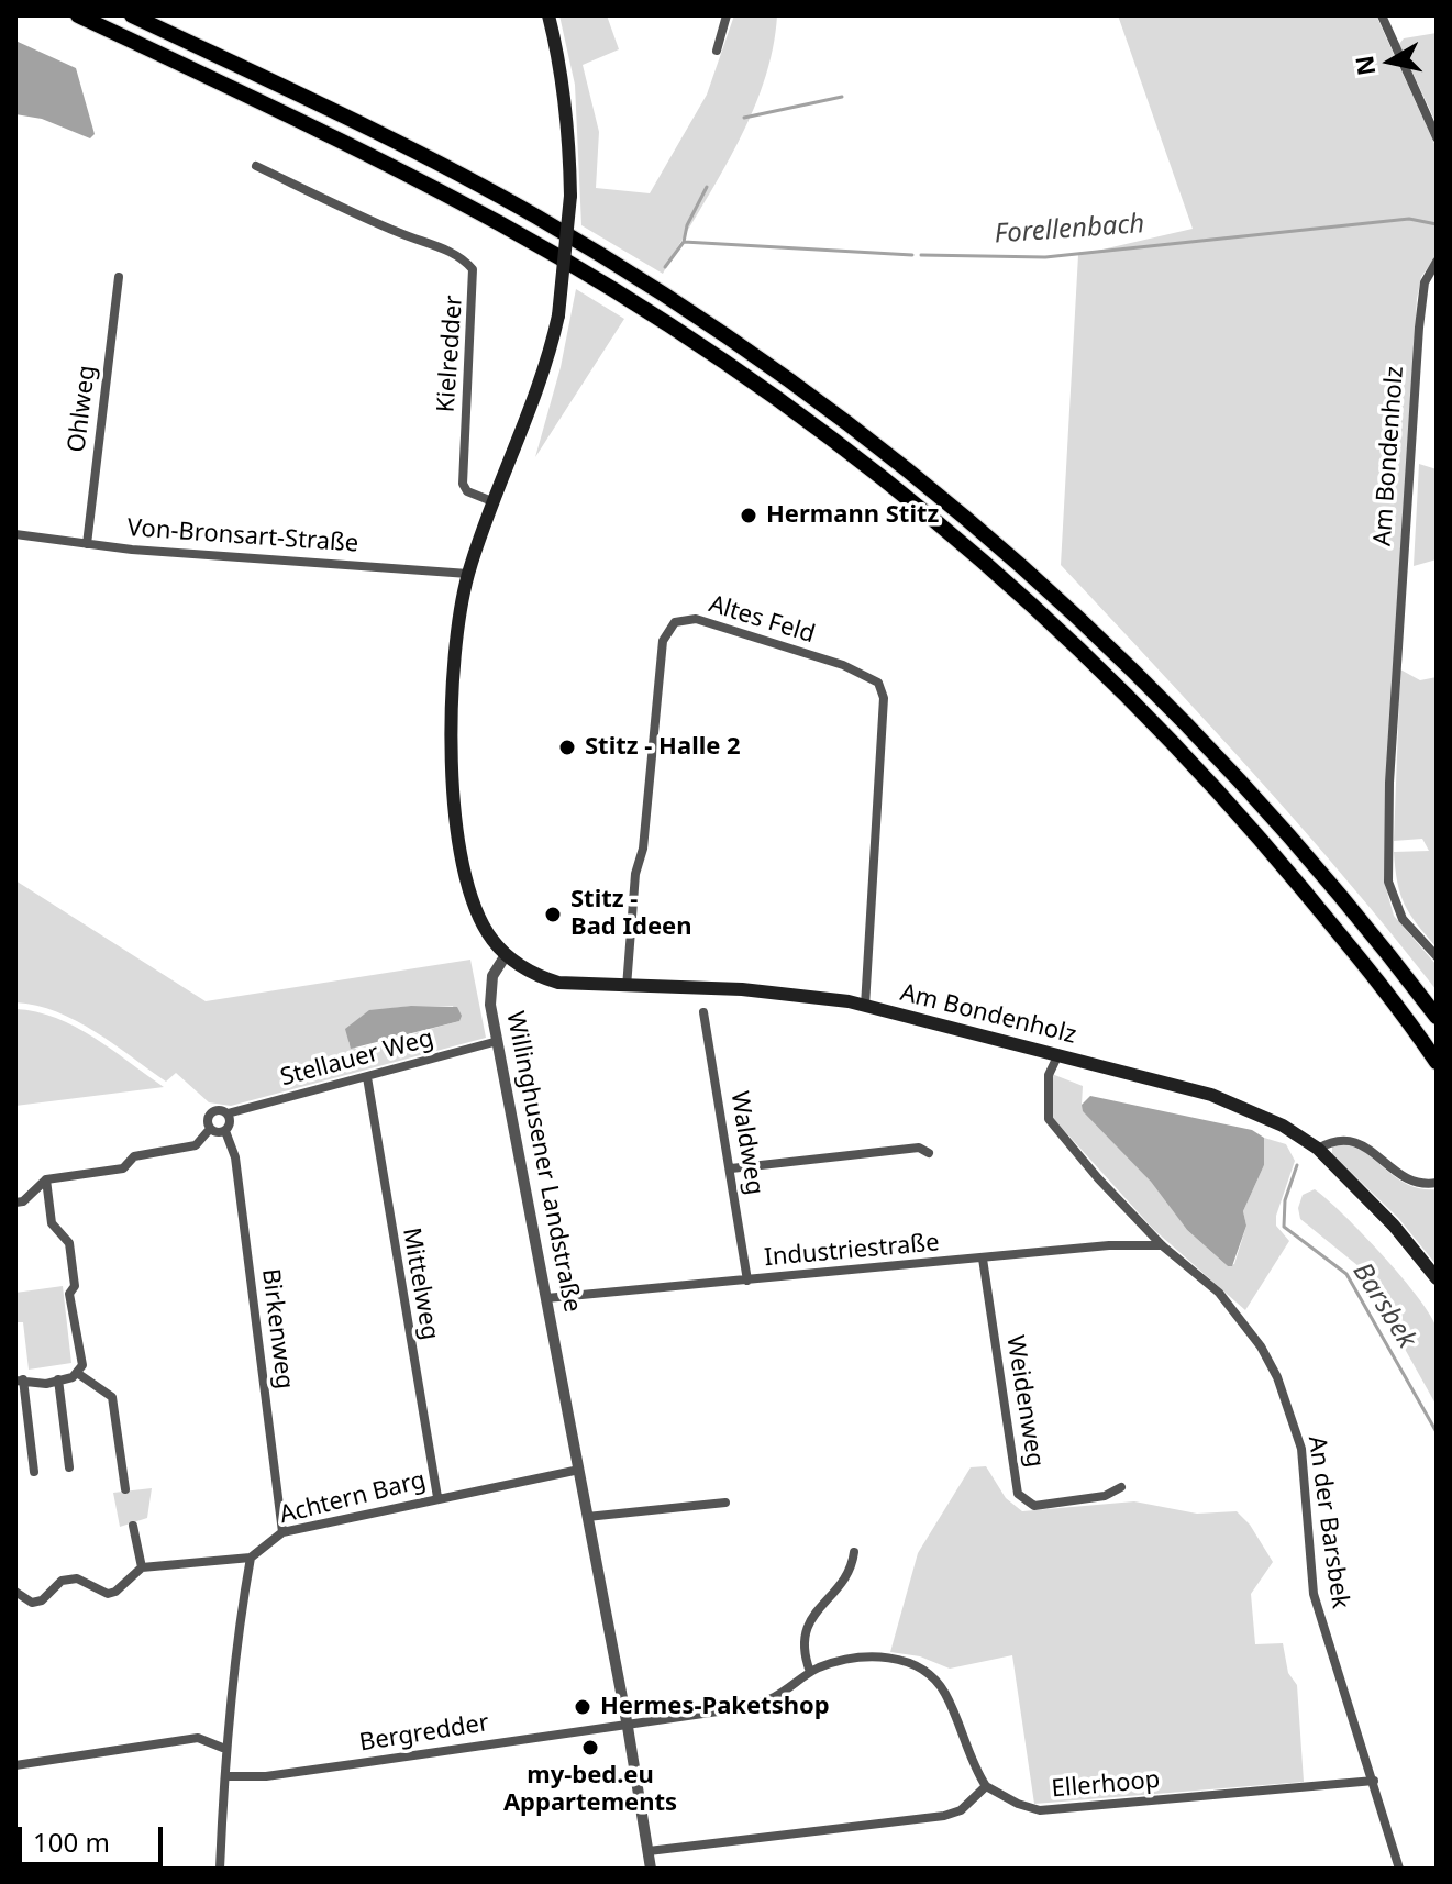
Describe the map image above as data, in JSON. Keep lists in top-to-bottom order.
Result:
{
  "streets": {
    "main road": ["Am Bondenholz"],
    "street": [
      "Kielredder",
      "Ohlweg",
      "Von-Bronsart-Straße",
      "Altes Feld",
      "Stellauer Weg",
      "Waldweg",
      "Willinghusener Landstraße",
      "Industriestraße",
      "Mittelweg",
      "Birkenweg",
      "Weidenweg",
      "Achtern Barg",
      "An der Barsbek",
      "Bergredder",
      "Ellerhoop"
    ]
  },
  "crossings": [
    ["Ohlweg", "Von-Bronsart-Straße"],
    ["Am Bondenholz", "Altes Feld"],
    ["Am Bondenholz", "Willinghusener Landstraße"],
    ["Am Bondenholz", "An der Barsbek"],
    ["Stellauer Weg", "Willinghusener Landstraße"],
    ["Stellauer Weg", "Mittelweg"],
    ["Stellauer Weg", "Birkenweg"],
    ["Waldweg", "Industriestraße"],
    ["Willinghusener Landstraße", "Industriestraße"],
    ["Willinghusener Landstraße", "Achtern Barg"],
    ["Willinghusener Landstraße", "Bergredder"],
    ["Industriestraße", "Weidenweg"],
    ["Industriestraße", "An der Barsbek"],
    ["Mittelweg", "Achtern Barg"],
    ["Birkenweg", "Achtern Barg"],
    ["An der Barsbek", "Ellerhoop"]
  ],
  "water": ["Forellenbach", "Barsbek"],
  "places": [
    "Hermann Stitz",
    "Stitz - Halle 2",
    "Stitz - Bad Ideen",
    "Hermes-Paketshop",
    "my-bed.eu Appartements"
  ],
  "scale_bar": "100 m",
  "north": "left"
}
